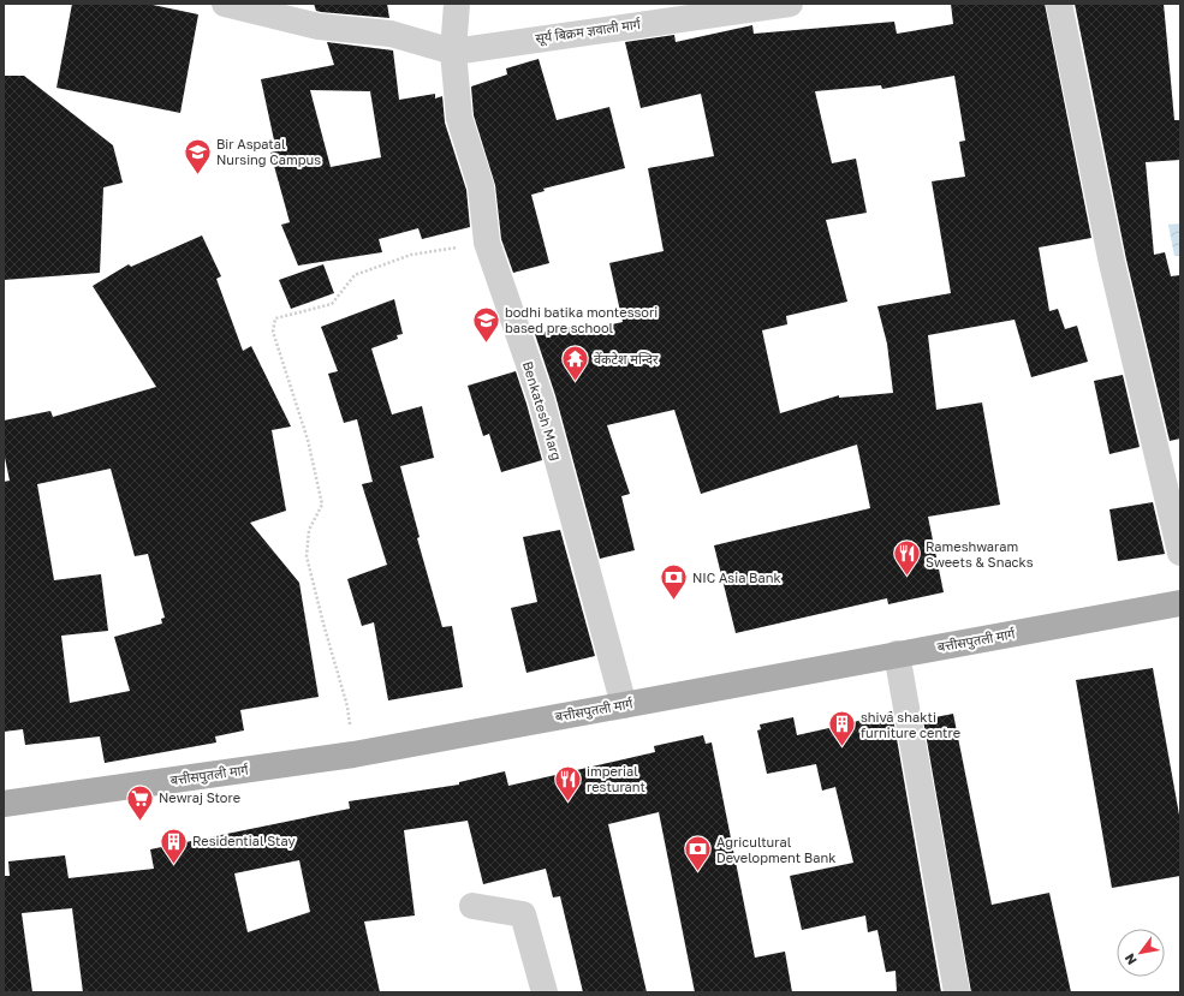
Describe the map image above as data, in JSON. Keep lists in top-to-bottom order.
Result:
{
  "streets": {
    "main road": ["बत्तीसपुतली मार्ग"],
    "street": ["सूर्य बिक्रम ज्ञवाली मार्ग", "Benkatesh Marg"]
  },
  "crossings": [
    ["सूर्य बिक्रम ज्ञवाली मार्ग", "Benkatesh Marg"],
    ["Benkatesh Marg", "बत्तीसपुतली मार्ग"]
  ],
  "places": {
    "school or university": ["Bir Aspatal Nursing Campus", "bodhi batika montessori based pre school"],
    "temple": ["वेंकटेश मन्दिर"],
    "restaurant": ["Rameshwaram Sweets & Snacks", "imperial resturant"],
    "bank": ["NIC Asia Bank", "Agricultural Development Bank"],
    "building": ["shiva shakti furniture centre", "Residential Stay"],
    "supermarket": ["Newraj Store"]
  },
  "north": "bottom left"
}
